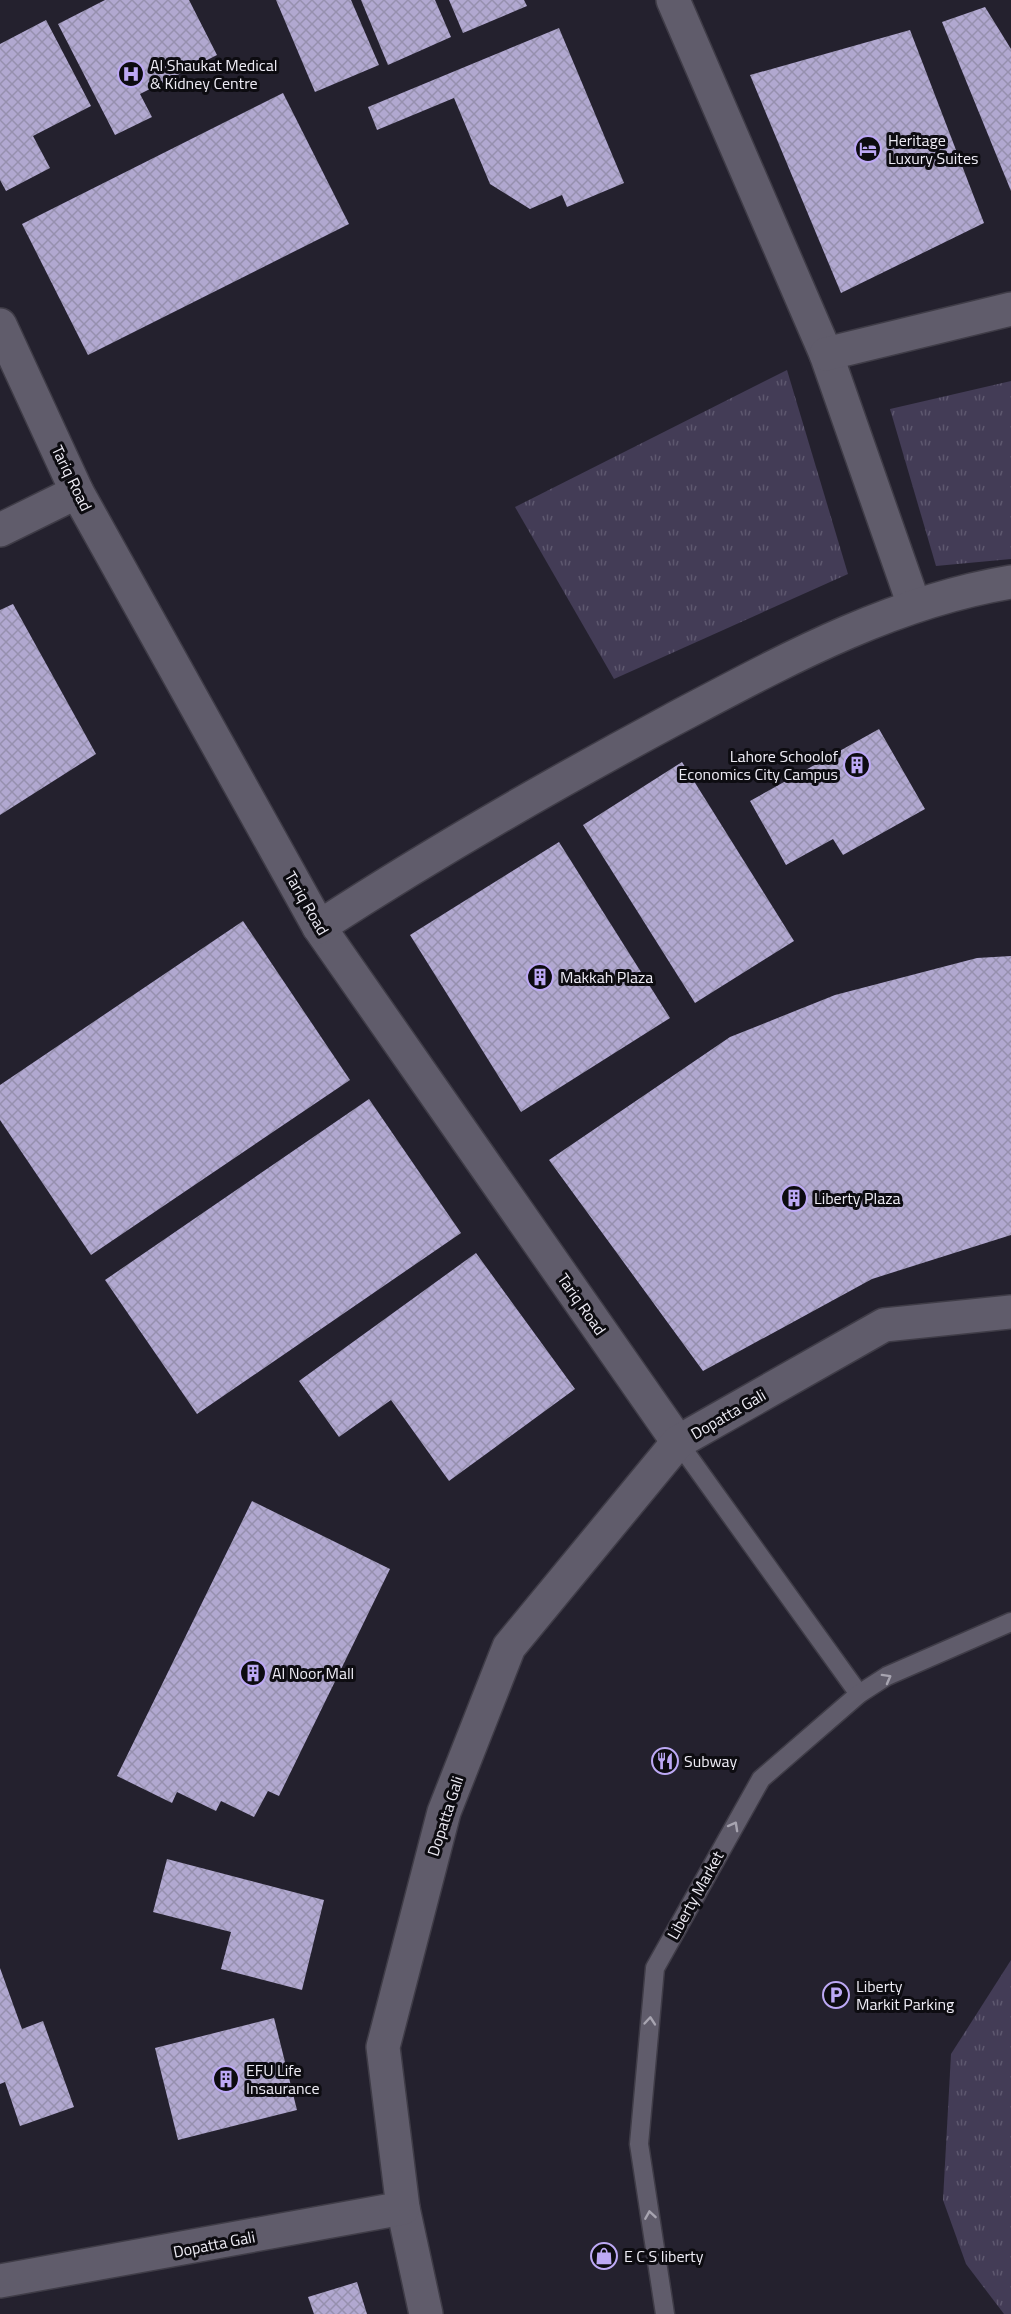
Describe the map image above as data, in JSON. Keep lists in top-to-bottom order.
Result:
{
  "streets": {
    "street": ["Tariq Road", "Dopatta Gali"],
    "lane": ["Liberty Market"]
  },
  "crossings": [
    ["Tariq Road", "Dopatta Gali"]
  ],
  "one_way": ["Liberty Market"],
  "places": {
    "hospital": ["Al Shaukat Medical & Kidney Centre"],
    "hotel": ["Heritage Luxury Suites"],
    "building": [
      "Lahore Schoolof Economics City Campus",
      "Makkah Plaza",
      "Liberty Plaza",
      "Al Noor Mall",
      "EFU Life Insaurance"
    ],
    "restaurant": ["Subway"],
    "parking": ["Liberty Markit Parking"],
    "shop": ["E C S liberty"]
  }
}
